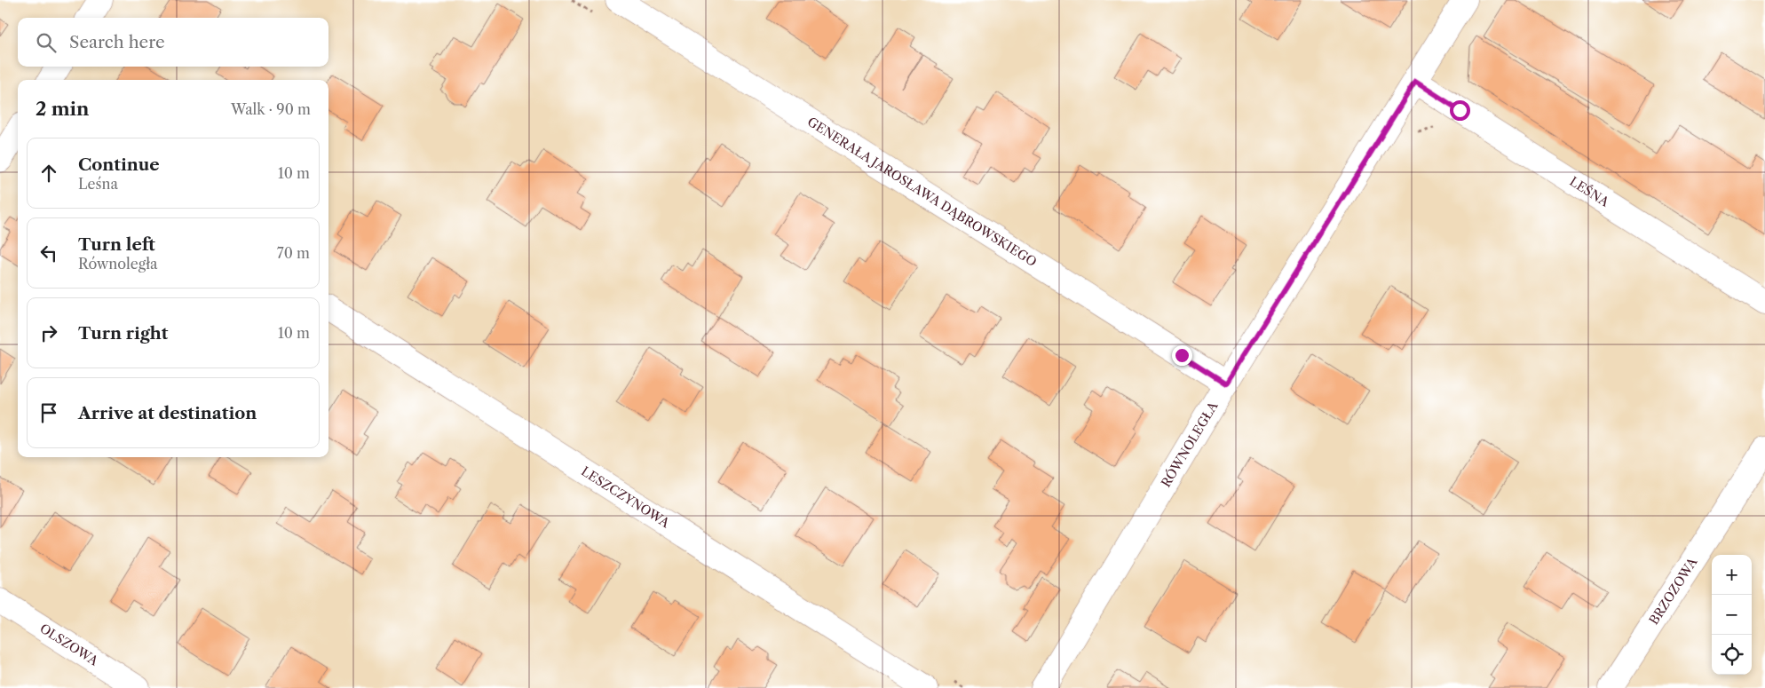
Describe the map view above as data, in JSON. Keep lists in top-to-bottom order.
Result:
{
  "streets": {
    "street": [
      "GENERAŁA JAROSŁAWA DĄBROWSKIEGO",
      "LEŚNA",
      "RÓWNOLEGŁA",
      "LESZCZYNOWA",
      "BRZOZOWA",
      "OLSZOWA"
    ]
  },
  "crossings": [
    ["GENERAŁA JAROSŁAWA DĄBROWSKIEGO", "RÓWNOLEGŁA"],
    ["LEŚNA", "RÓWNOLEGŁA"]
  ],
  "page": {
    "search": "Search here",
    "heading": ["2 min", "Walk · 90 m"],
    "list": [
      ["Continue", "Leśna", "10 m"],
      ["Turn left", "Równoległa", "70 m"],
      ["Turn right", "10 m"],
      "Arrive at destination"
    ],
    "map_buttons": ["+", "−"]
  }
}
